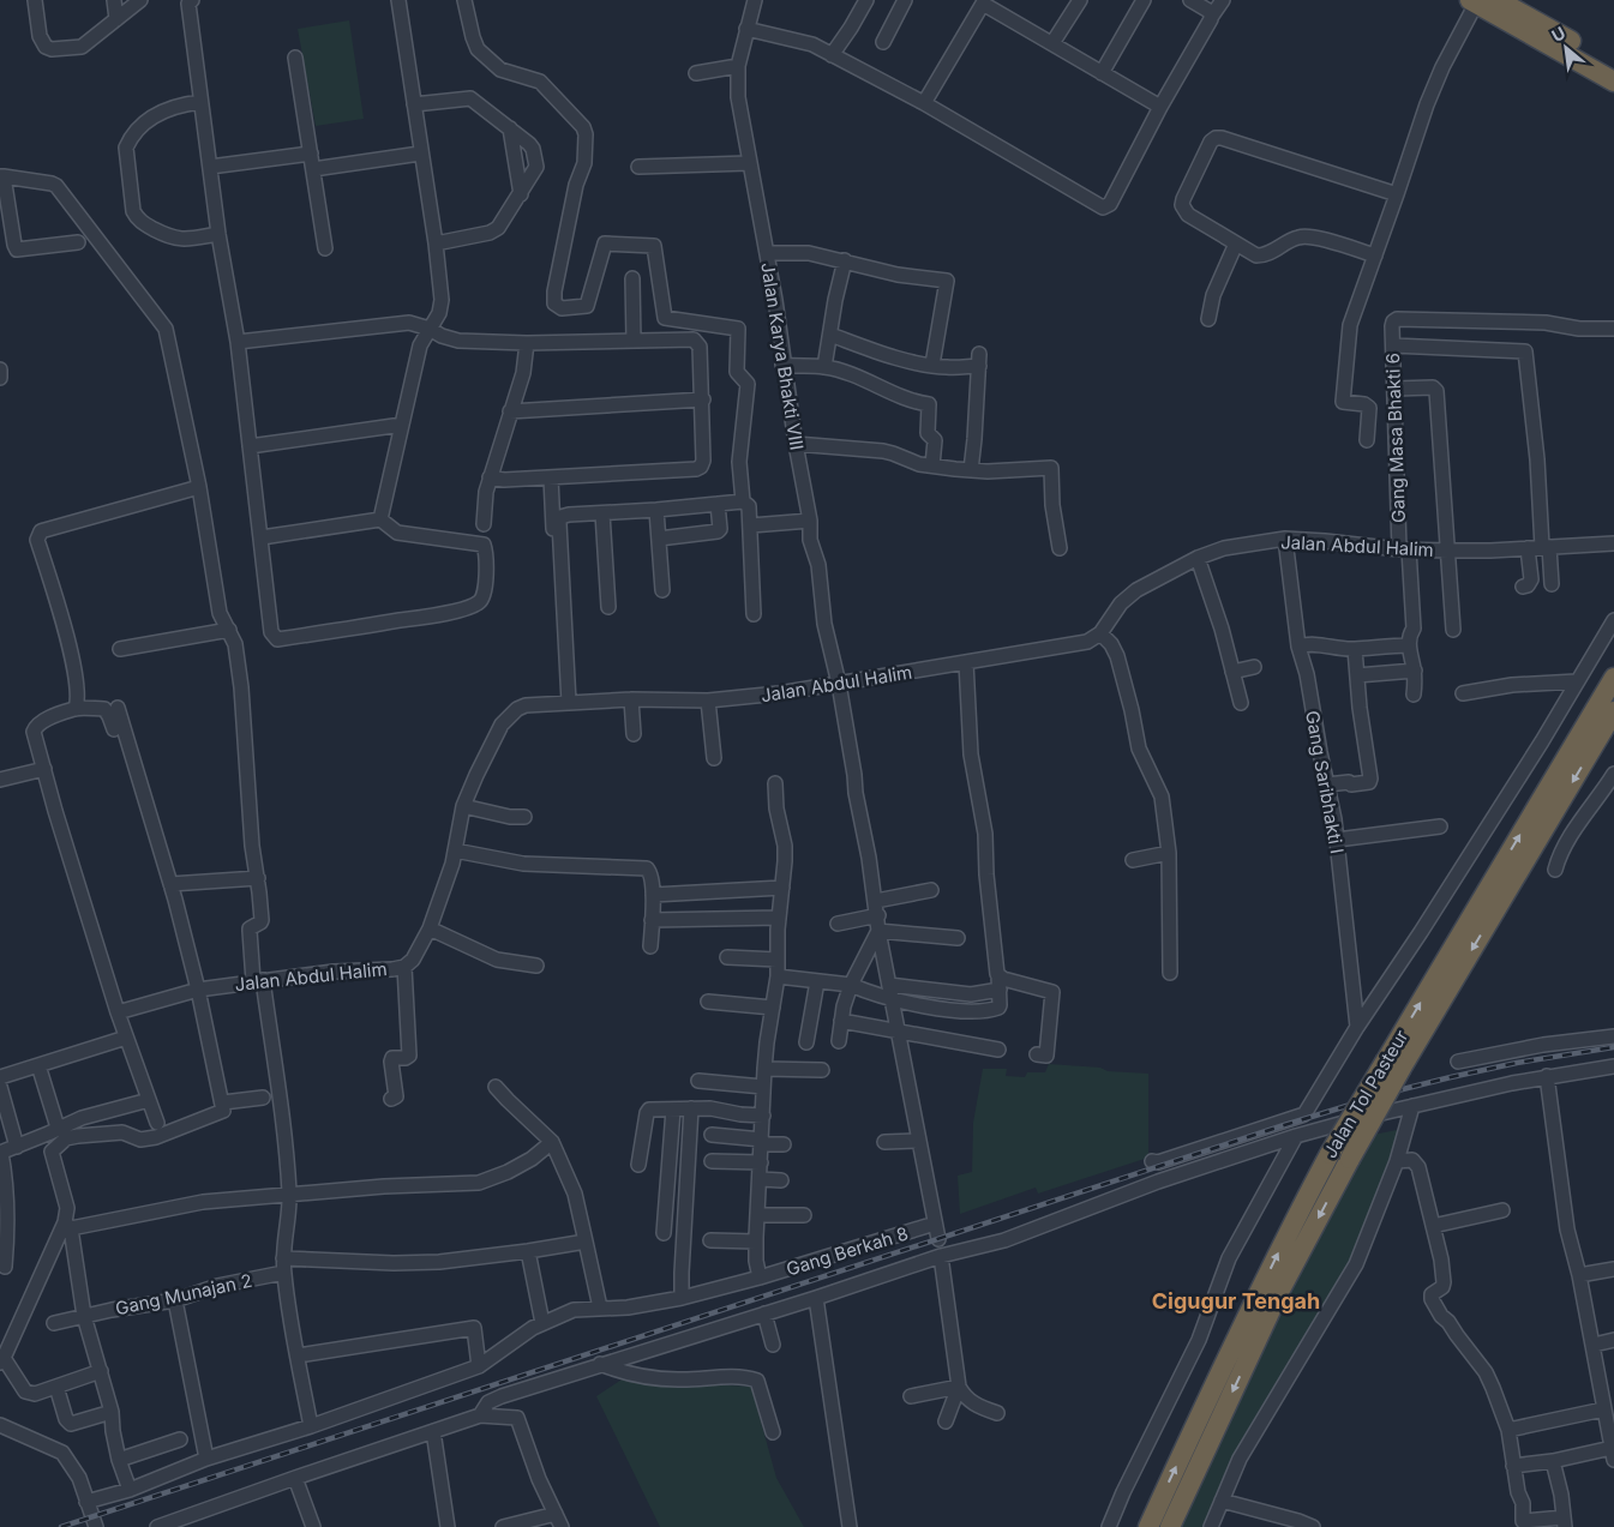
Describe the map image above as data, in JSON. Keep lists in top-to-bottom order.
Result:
{
  "streets": {
    "highway": ["Jalan Tol Pasteur"],
    "street": [
      "Jalan Karya Bhakti VIII",
      "Gang Masa Bhakti 6",
      "Jalan Abdul Halim",
      "Gang Saribhakti I",
      "Gang Berkah 8",
      "Gang Munajan 2"
    ]
  },
  "crossings": [
    ["Jalan Karya Bhakti VIII", "Jalan Abdul Halim"],
    ["Jalan Karya Bhakti VIII", "Gang Berkah 8"],
    ["Gang Masa Bhakti 6", "Jalan Abdul Halim"],
    ["Jalan Abdul Halim", "Gang Saribhakti I"]
  ],
  "districts": ["Cigugur Tengah"],
  "north": "top left"
}
